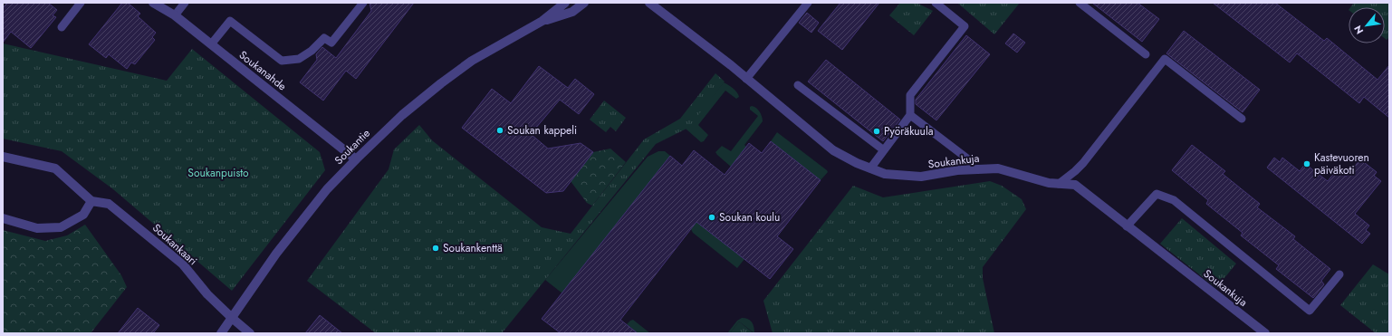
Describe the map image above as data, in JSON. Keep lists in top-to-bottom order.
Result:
{
  "streets": {
    "street": [
      "Soukanahde",
      "Soukantie",
      "Soukankuja",
      "Soukankaari"
    ]
  },
  "crossings": [
    ["Soukanahde", "Soukantie"],
    ["Soukantie", "Soukankaari"]
  ],
  "parks": ["Soukanpuisto"],
  "places": [
    "Soukan kappeli",
    "Pyöräkuula",
    "Kastevuoren päiväkoti",
    "Soukan koulu",
    "Soukankenttä"
  ],
  "north": "bottom left"
}
